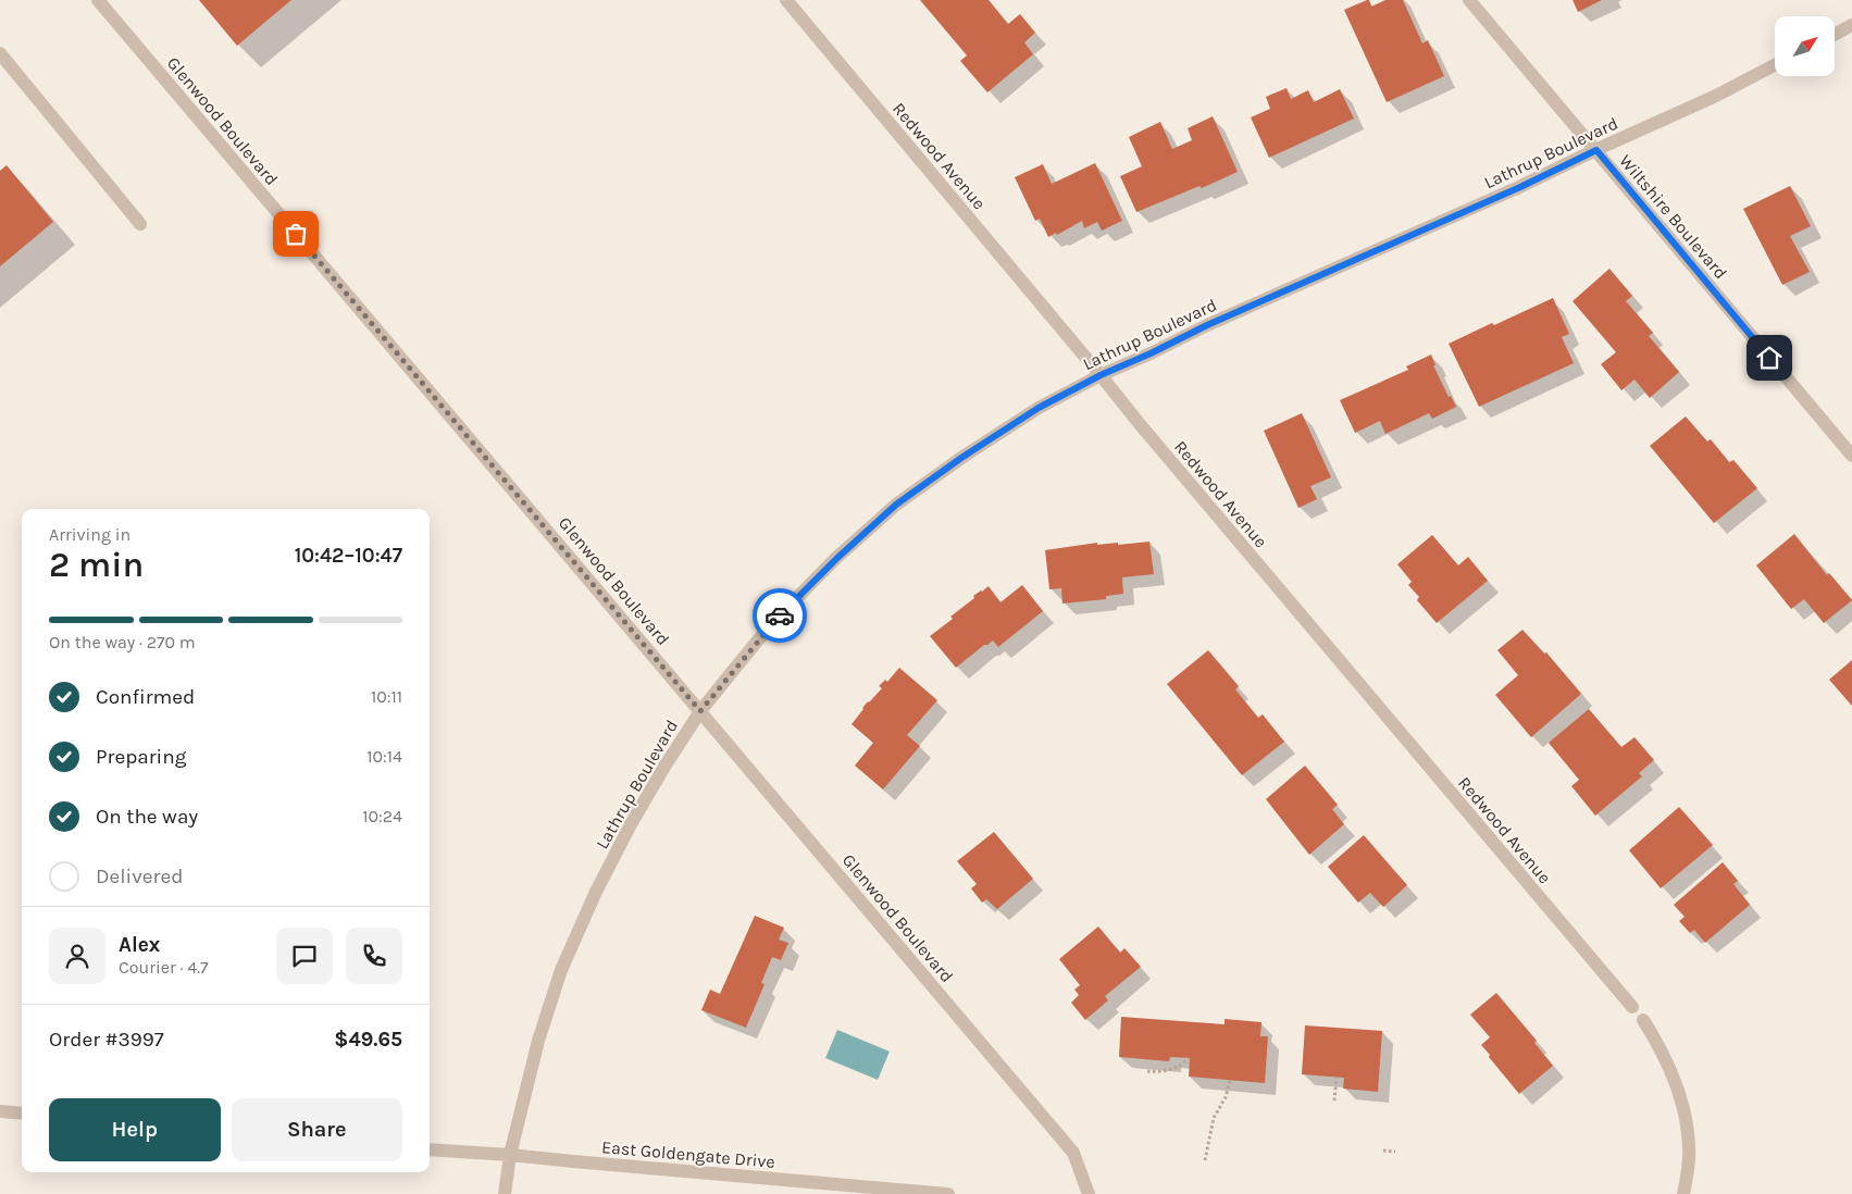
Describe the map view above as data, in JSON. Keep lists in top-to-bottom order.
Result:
{
  "streets": {
    "street": [
      "Glenwood Boulevard",
      "Lathrup Boulevard",
      "Redwood Avenue",
      "Wiltshire Boulevard",
      "East Goldengate Drive"
    ]
  },
  "crossings": [
    ["Glenwood Boulevard", "Lathrup Boulevard"],
    ["Lathrup Boulevard", "Redwood Avenue"],
    ["Lathrup Boulevard", "Wiltshire Boulevard"],
    ["Lathrup Boulevard", "East Goldengate Drive"]
  ],
  "north": "top right",
  "page": {
    "heading": ["2 min", "Arriving in", "10:42–10:47"],
    "panel": [
      "Alex",
      "Courier · 4.7",
      "Order #3997",
      "$49.65"
    ],
    "bar": "On the way · 270 m",
    "list": [
      ["Confirmed", "10:11"],
      ["Preparing", "10:14"],
      ["On the way", "10:24"],
      "Delivered"
    ],
    "buttons": ["Help", "Share"]
  }
}
